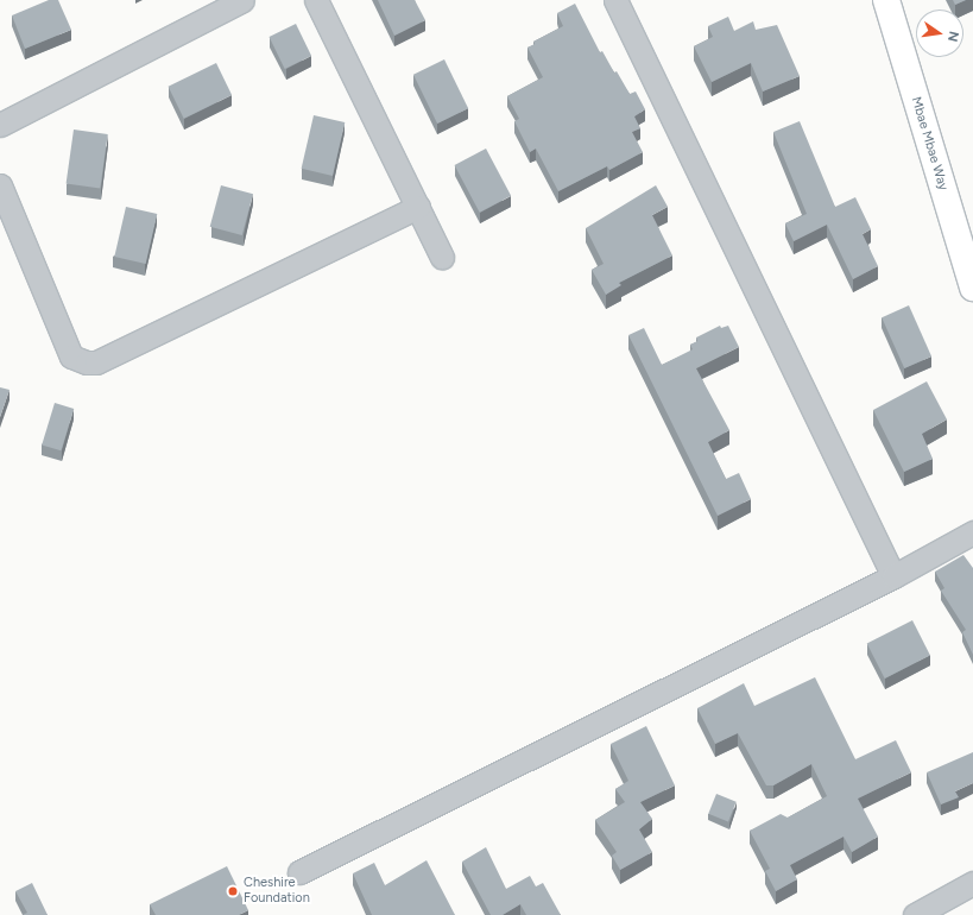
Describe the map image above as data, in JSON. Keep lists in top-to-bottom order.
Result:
{
  "streets": {
    "street": ["Mbae Mbae Way"]
  },
  "places": ["Cheshire Foundation"],
  "north": "right"
}
